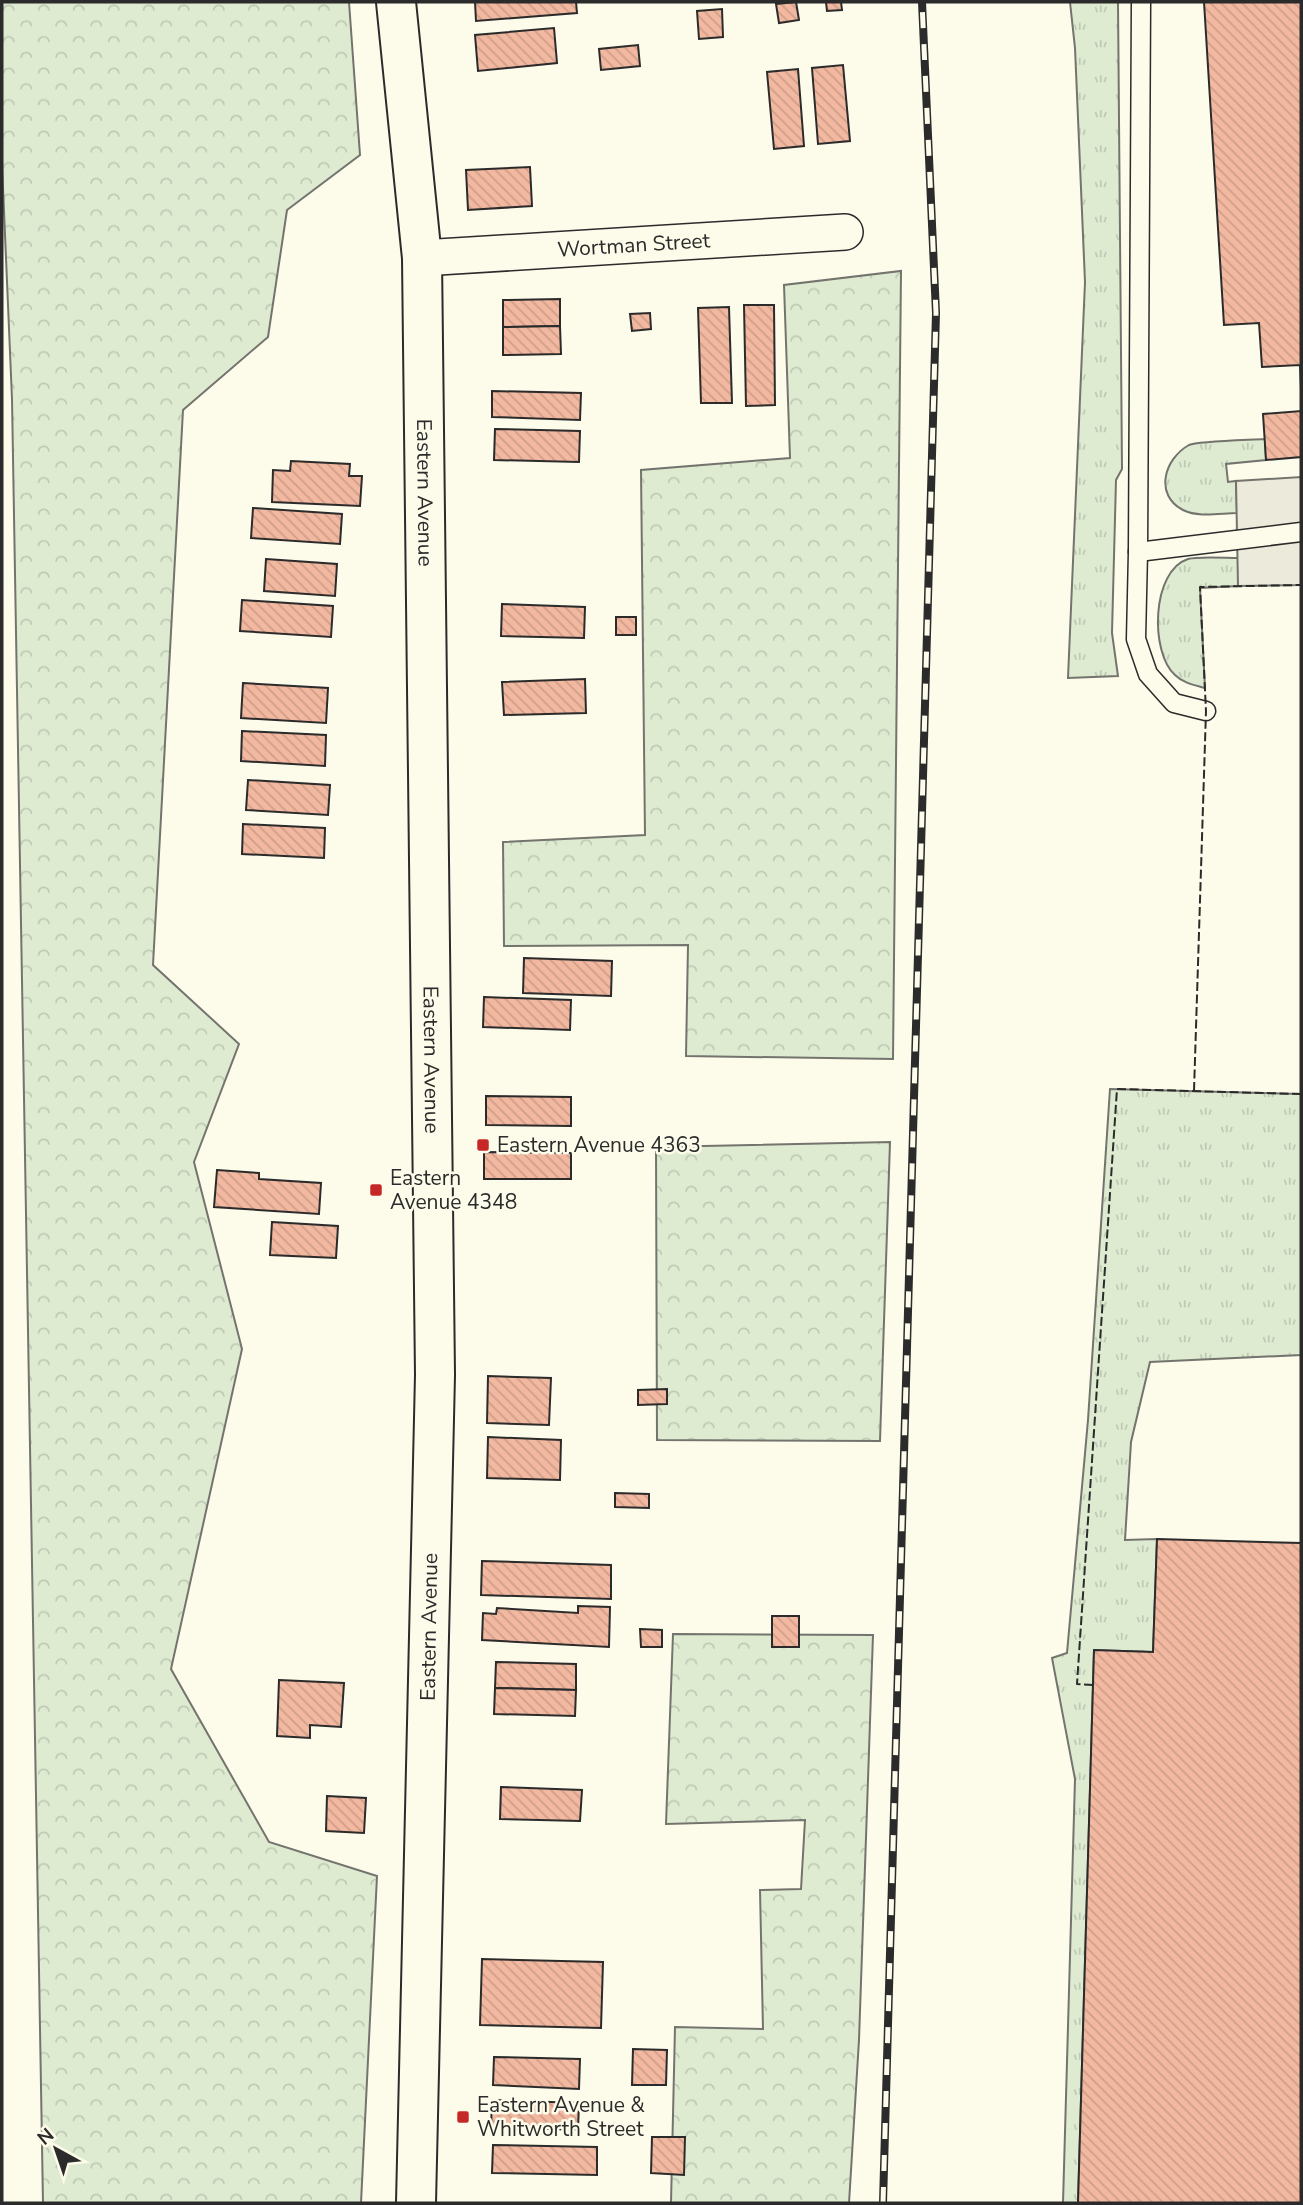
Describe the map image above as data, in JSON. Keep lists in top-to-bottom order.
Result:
{
  "streets": {
    "main road": ["Eastern Avenue"],
    "street": ["Wortman Street"]
  },
  "crossings": [
    ["Wortman Street", "Eastern Avenue"]
  ],
  "places": {
    "transit": ["Eastern Avenue 4363", "Eastern Avenue 4348", "Eastern Avenue & Whitworth Street"]
  },
  "north": "top left"
}
